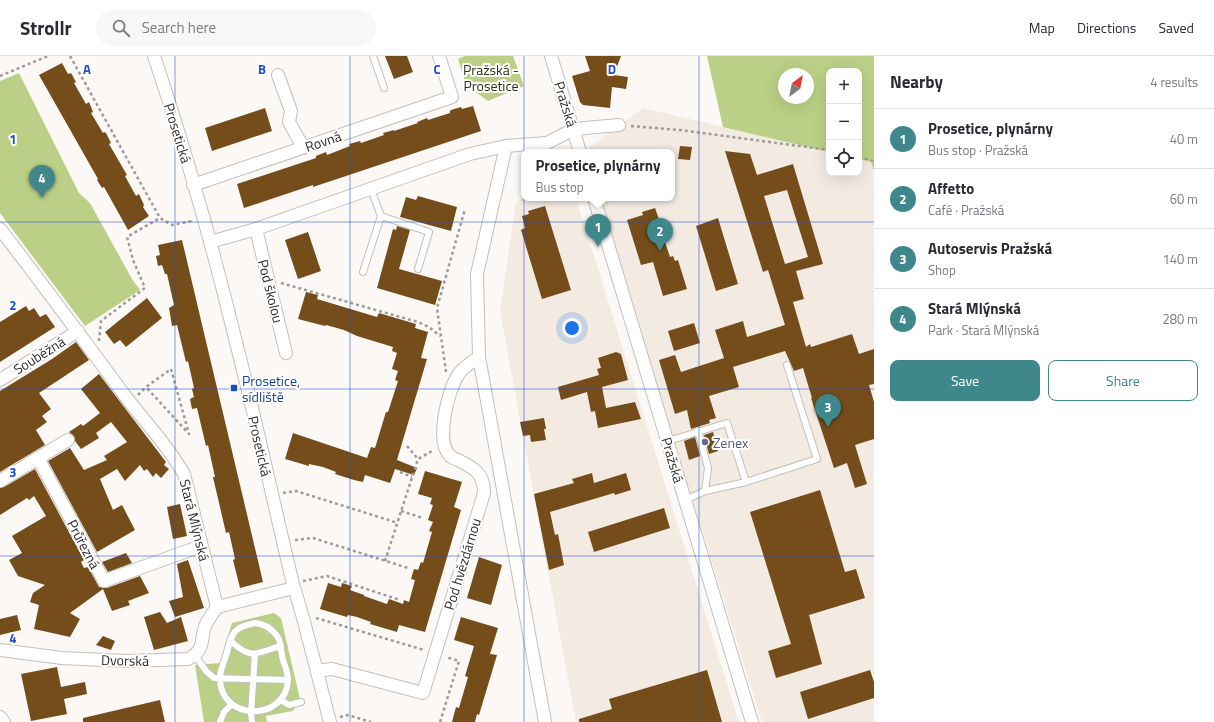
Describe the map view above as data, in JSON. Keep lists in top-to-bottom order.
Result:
{
  "streets": {
    "street": [
      "Pražská",
      "Prosetická",
      "Rovná",
      "Pod školou",
      "Souběžná",
      "Stará Mlýnská",
      "Průřezná",
      "Pod hvězdárnou",
      "Dvorská"
    ]
  },
  "crossings": [
    ["Prosetická", "Rovná"],
    ["Prosetická", "Pod hvězdárnou"],
    ["Souběžná", "Stará Mlýnská"],
    ["Stará Mlýnská", "Průřezná"]
  ],
  "parks": ["Pražská - Prosetice"],
  "places": {
    "transit": ["Prosetice, sídliště"],
    "other": ["Zenex"]
  },
  "north": "top right",
  "page": {
    "header": "Strollr",
    "search": "Search here",
    "nav": ["Map", "Directions", "Saved"],
    "heading": ["Nearby", "4 results"],
    "map_buttons": ["+", "−"],
    "list": [
      {
        "mark": "1",
        "name": "Prosetice, plynárny",
        "note": "Bus stop · Pražská",
        "value": "40 m"
      },
      {
        "mark": "2",
        "name": "Affetto",
        "note": "Café · Pražská",
        "value": "60 m"
      },
      {
        "mark": "3",
        "name": "Autoservis Pražská",
        "note": "Shop",
        "value": "140 m"
      },
      {
        "mark": "4",
        "name": "Stará Mlýnská",
        "note": "Park · Stará Mlýnská",
        "value": "280 m"
      }
    ],
    "popup": ["Prosetice, plynárny", "Bus stop"],
    "pins": [
      "4",
      "1",
      "2",
      "3"
    ],
    "buttons": ["Save", "Share"]
  },
  "grid": {
    "columns": [
      "A",
      "B",
      "C",
      "D"
    ],
    "rows": [
      "1",
      "2",
      "3",
      "4"
    ]
  }
}
